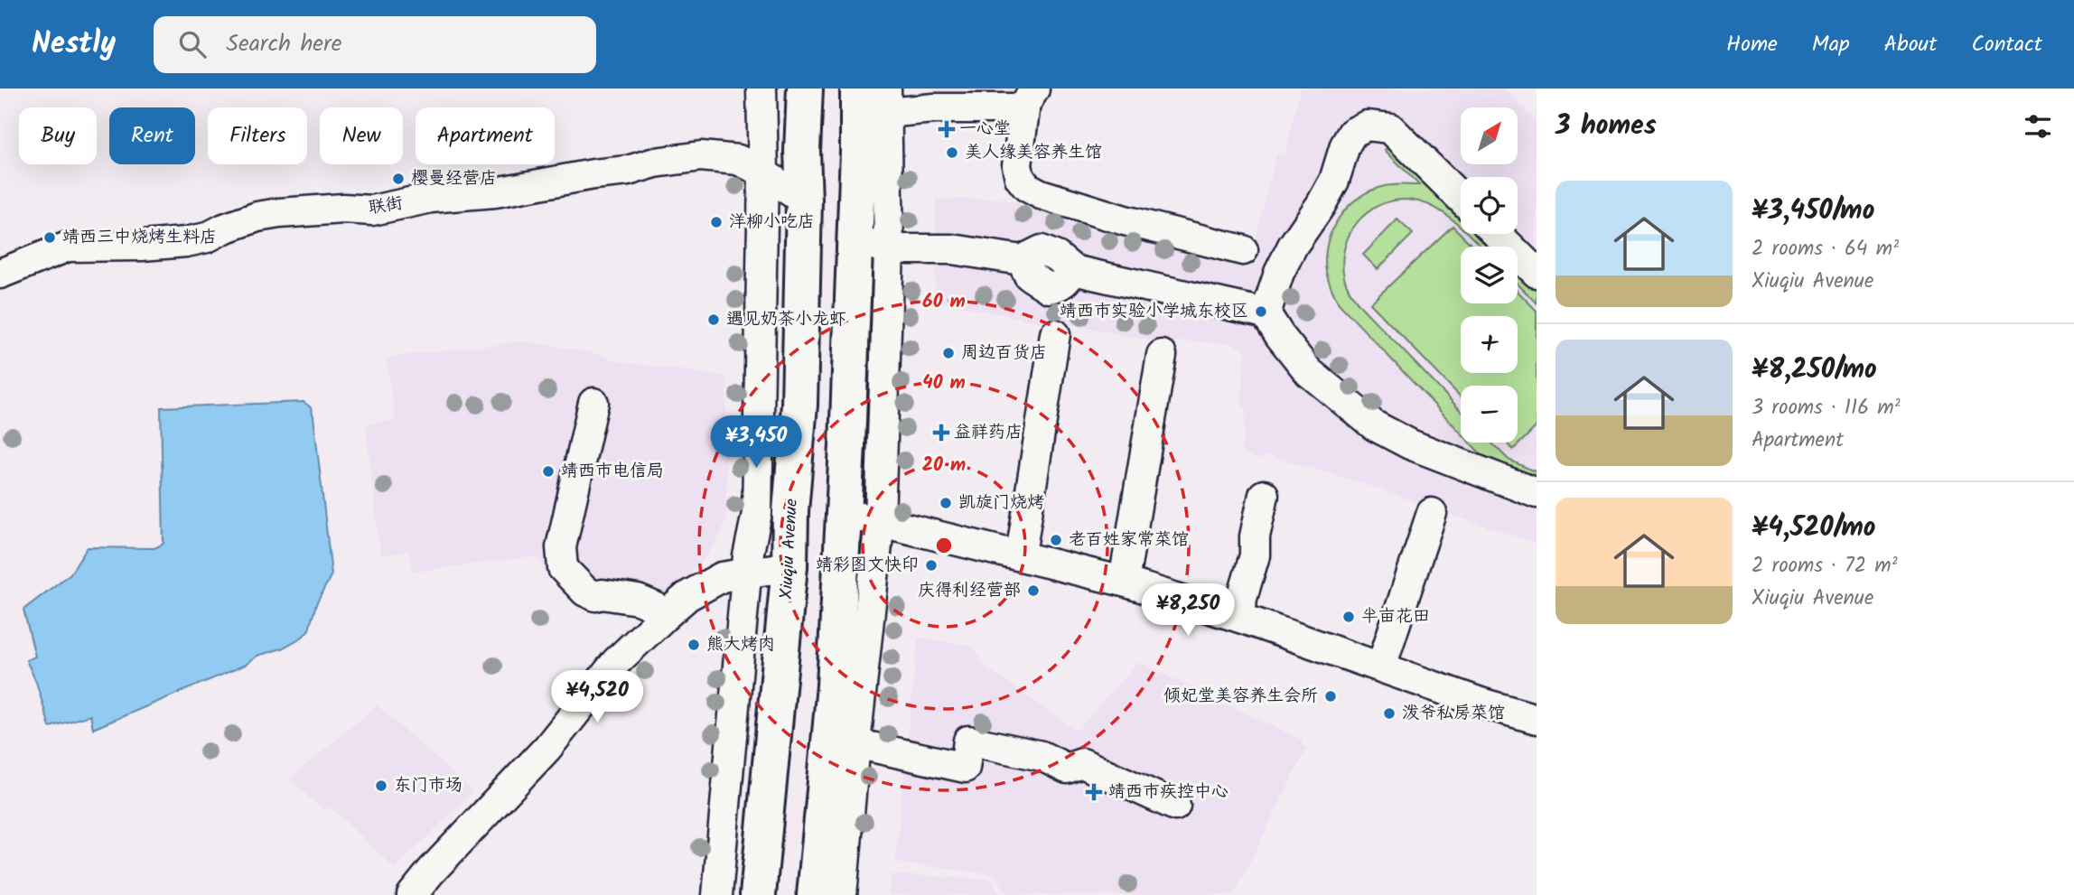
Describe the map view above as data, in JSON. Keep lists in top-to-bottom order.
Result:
{
  "streets": {
    "main road": ["Xiuqiu Avenue"],
    "street": ["联街"]
  },
  "crossings": [
    ["联街", "Xiuqiu Avenue"]
  ],
  "places": {
    "health": ["一心堂", "益祥药店", "靖西市疾控中心"],
    "other": [
      "美人缘美容养生馆",
      "樱曼经营店",
      "洋柳小吃店",
      "靖西三中烧烤生料店",
      "靖西市实验小学城东校区",
      "遇见奶茶小龙虾",
      "周边百货店",
      "靖西市电信局",
      "凯旋门烧烤",
      "老百姓家常菜馆",
      "靖彩图文快印",
      "庆得利经营部",
      "半亩花田",
      "熊大烤肉",
      "倾妃堂美容养生会所",
      "泼爷私房菜馆",
      "东门市场"
    ]
  },
  "north": "top right",
  "page": {
    "header": "Nestly",
    "search": "Search here",
    "nav": [
      "Home",
      "Map",
      "About",
      "Contact"
    ],
    "heading": "3 homes",
    "map_buttons": ["+", "−"],
    "chip": [
      "Buy",
      "Rent",
      "Filters",
      "New",
      "Apartment"
    ],
    "list": [
      {
        "name": "¥3,450/mo",
        "note": "2 rooms · 64 m² · Xiuqiu Avenue"
      },
      {
        "name": "¥8,250/mo",
        "note": "3 rooms · 116 m² · Apartment"
      },
      {
        "name": "¥4,520/mo",
        "note": "2 rooms · 72 m² · Xiuqiu Avenue"
      }
    ],
    "price": ["¥3,450", "¥8,250", "¥4,520"]
  },
  "rings": ["60 m", "40 m", "20 m"]
}
